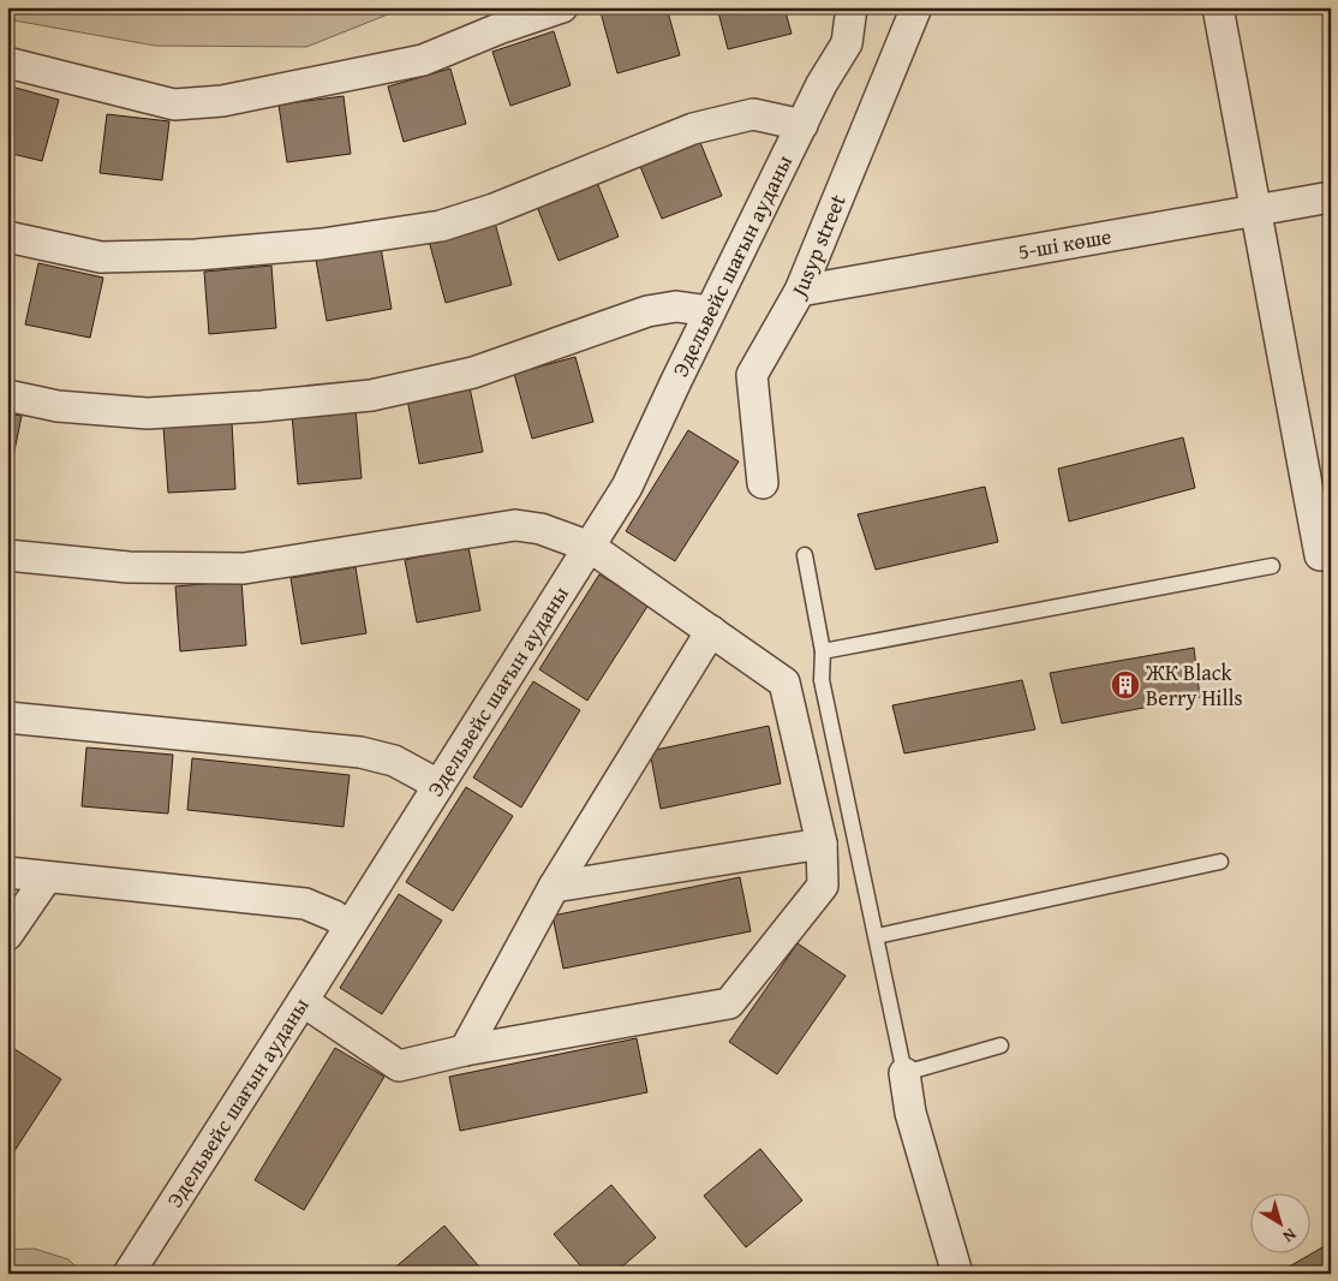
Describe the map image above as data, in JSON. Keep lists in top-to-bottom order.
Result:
{
  "streets": {
    "street": ["Jusyp street", "5-ші көше", "Эдельвейс шағын ауданы"]
  },
  "crossings": [
    ["Jusyp street", "5-ші көше"]
  ],
  "places": {
    "building": ["ЖК Black Berry Hills"]
  },
  "north": "bottom right"
}
